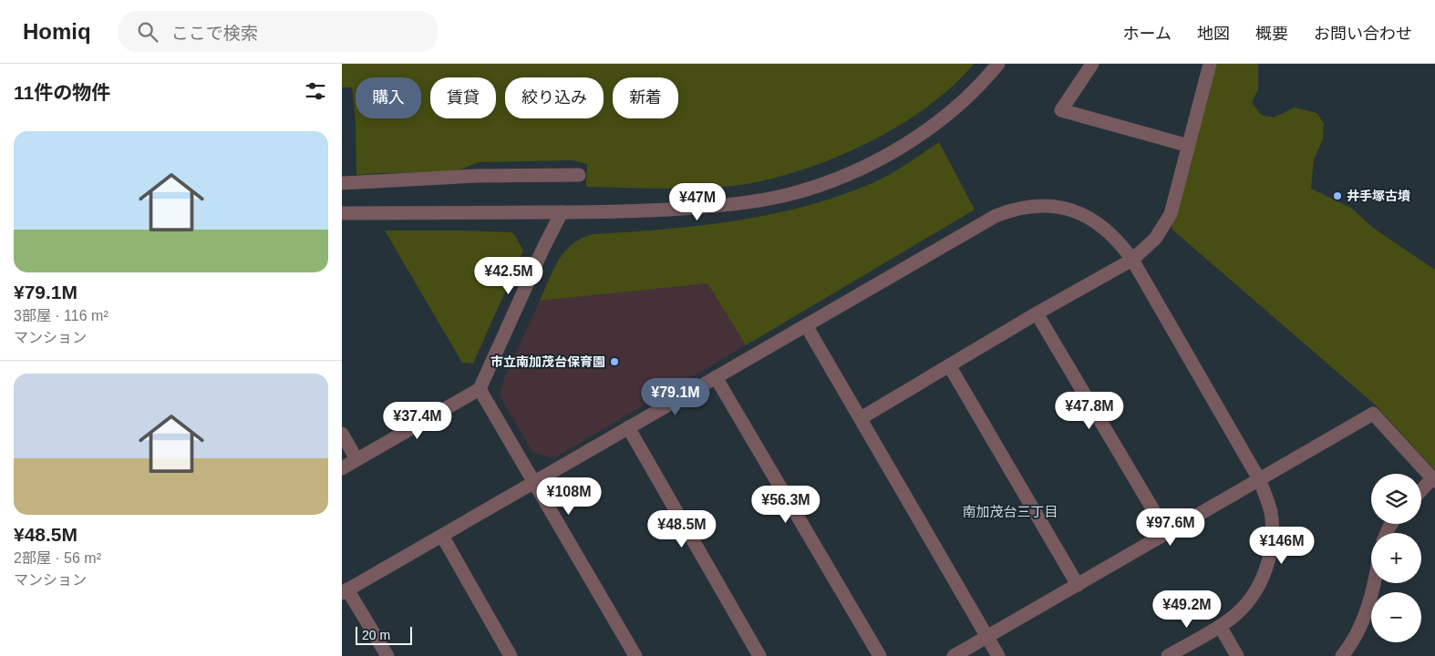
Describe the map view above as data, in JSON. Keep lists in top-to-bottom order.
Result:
{
  "districts": ["南加茂台三丁目"],
  "places": ["井手塚古墳", "市立南加茂台保育園"],
  "scale_bar": "20 m",
  "page": {
    "header": "Homiq",
    "search": "ここで検索",
    "nav": [
      "ホーム",
      "地図",
      "概要",
      "お問い合わせ"
    ],
    "heading": "11件の物件",
    "chip": [
      "購入",
      "賃貸",
      "絞り込み",
      "新着"
    ],
    "list": [
      {
        "name": "¥79.1M",
        "note": "3部屋 · 116 m² · マンション"
      },
      {
        "name": "¥48.5M",
        "note": "2部屋 · 56 m² · マンション"
      }
    ],
    "price": [
      "¥47M",
      "¥42.5M",
      "¥79.1M",
      "¥47.8M",
      "¥37.4M",
      "¥108M",
      "¥56.3M",
      "¥97.6M",
      "¥48.5M",
      "¥146M",
      "¥49.2M"
    ],
    "map_buttons": ["+", "−"],
    "scale": "20 m"
  }
}
